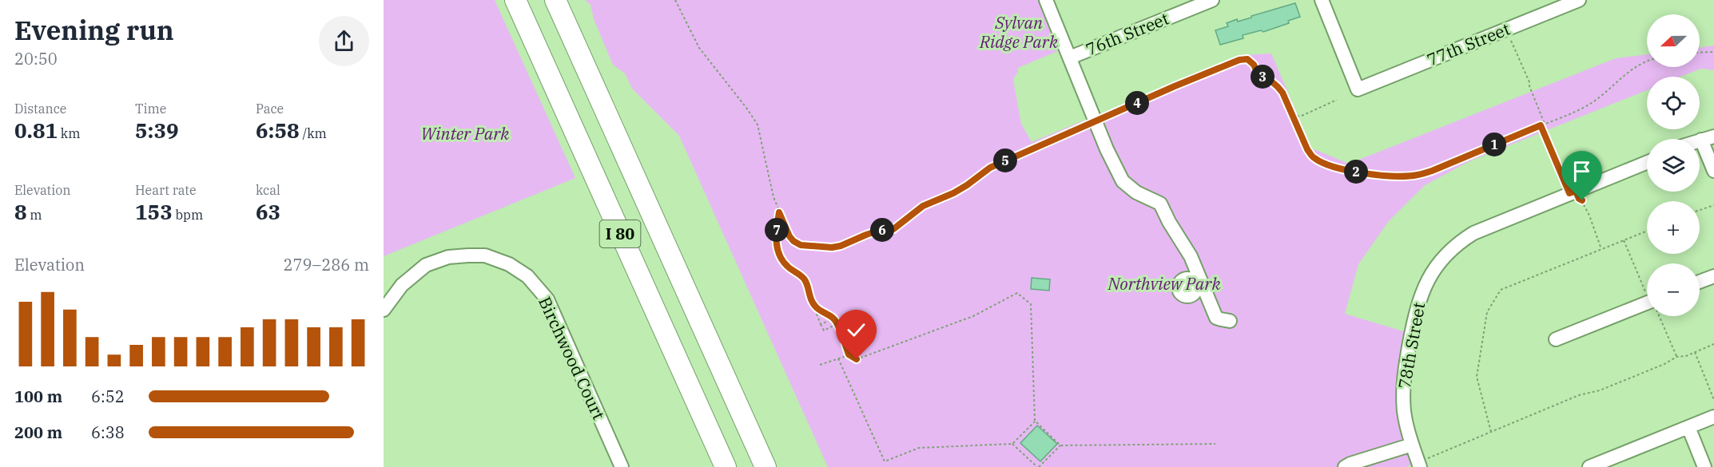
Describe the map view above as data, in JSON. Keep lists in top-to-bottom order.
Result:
{
  "streets": {
    "highway": ["I 80"],
    "street": [
      "76th Street",
      "77th Street",
      "78th Street",
      "Birchwood Court"
    ]
  },
  "parks": ["Sylvan Ridge Park", "Winter Park", "Northview Park"],
  "north": "left",
  "page": {
    "heading": ["Evening run", "20:50"],
    "map_buttons": ["+", "−"],
    "pins": [
      "3",
      "4",
      "1",
      "5",
      "2",
      "6",
      "7"
    ],
    "stats": [
      ["Distance", "0.81 km"],
      ["Time", "5:39"],
      ["Pace", "6:58 /km"],
      ["Elevation", "8 m"],
      ["Heart rate", "153 bpm"],
      ["kcal", "63"]
    ],
    "chart": ["Elevation", "279–286 m"],
    "list": [
      {
        "name": "100 m",
        "note": "6:52"
      },
      {
        "name": "200 m",
        "note": "6:38"
      }
    ]
  }
}
